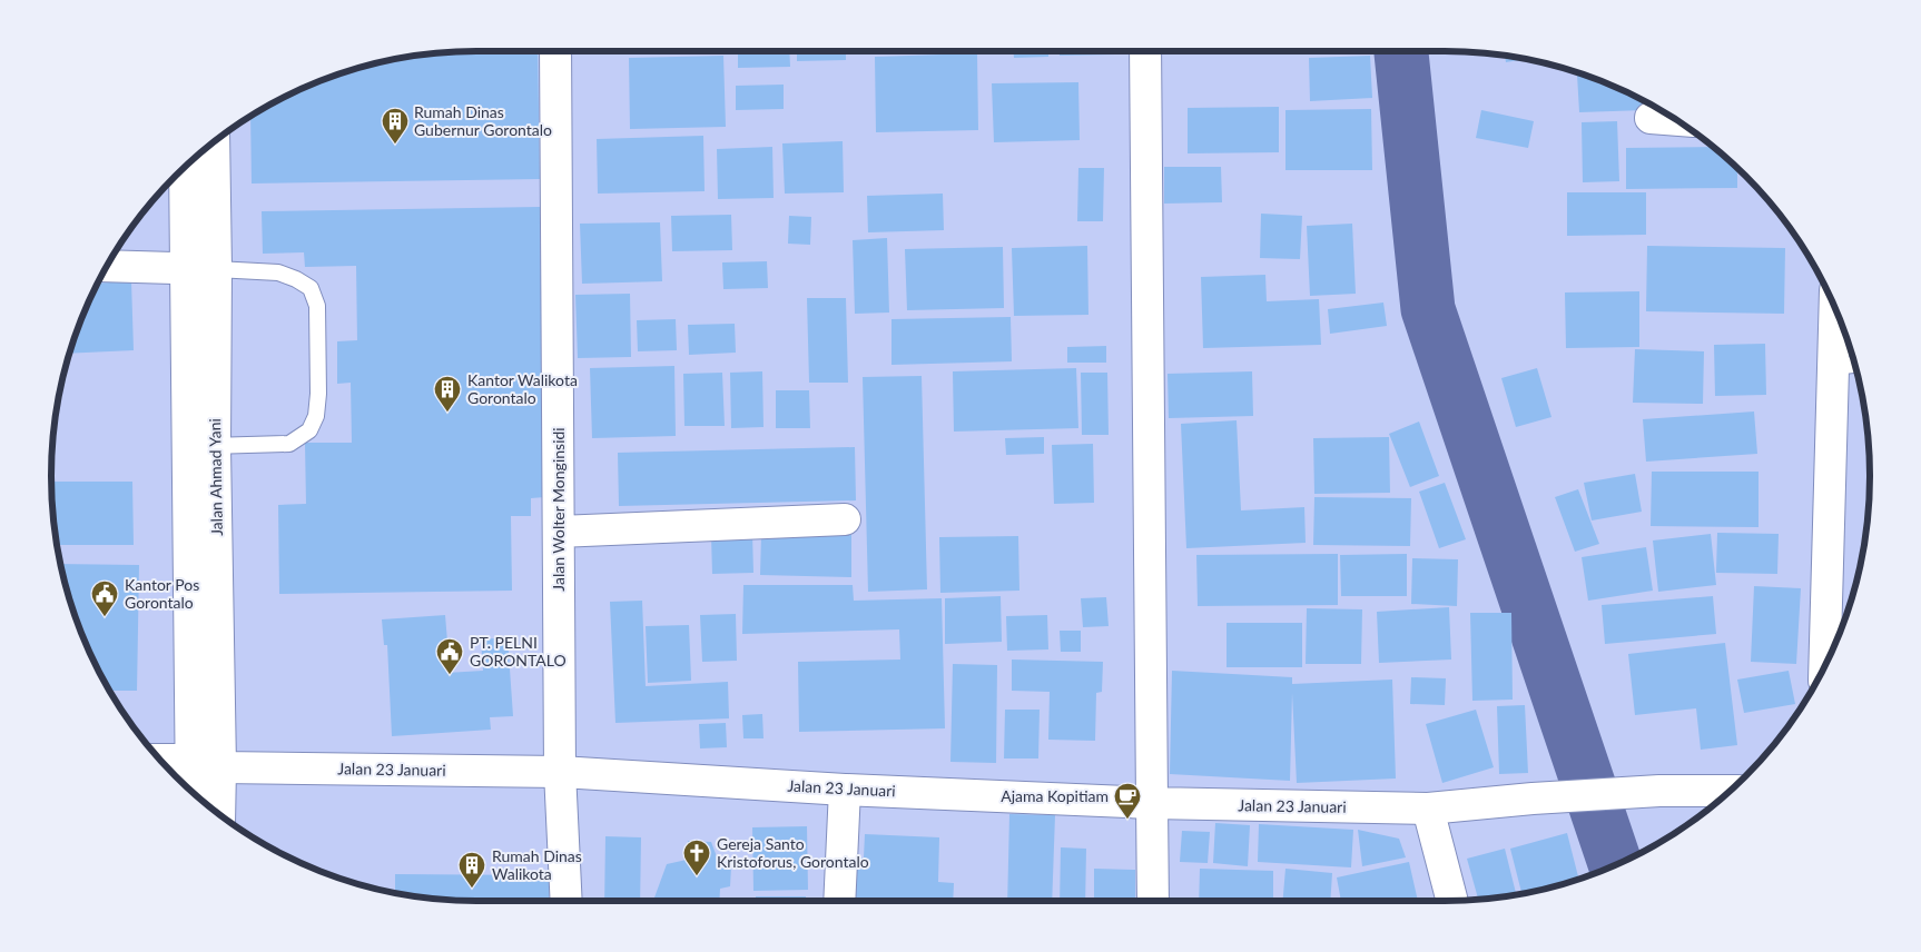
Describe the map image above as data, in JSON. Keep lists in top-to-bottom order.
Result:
{
  "streets": {
    "main road": ["Jalan Ahmad Yani", "Jalan Wolter Monginsidi", "Jalan 23 Januari"]
  },
  "crossings": [
    ["Jalan Ahmad Yani", "Jalan 23 Januari"],
    ["Jalan Wolter Monginsidi", "Jalan 23 Januari"]
  ],
  "places": {
    "building": ["Rumah Dinas Gubernur Gorontalo", "Kantor Walikota Gorontalo", "Rumah Dinas Walikota"],
    "public building": ["Kantor Pos Gorontalo", "PT. PELNI GORONTALO"],
    "cafe": ["Ajama Kopitiam"],
    "church": ["Gereja Santo Kristoforus, Gorontalo"]
  }
}
